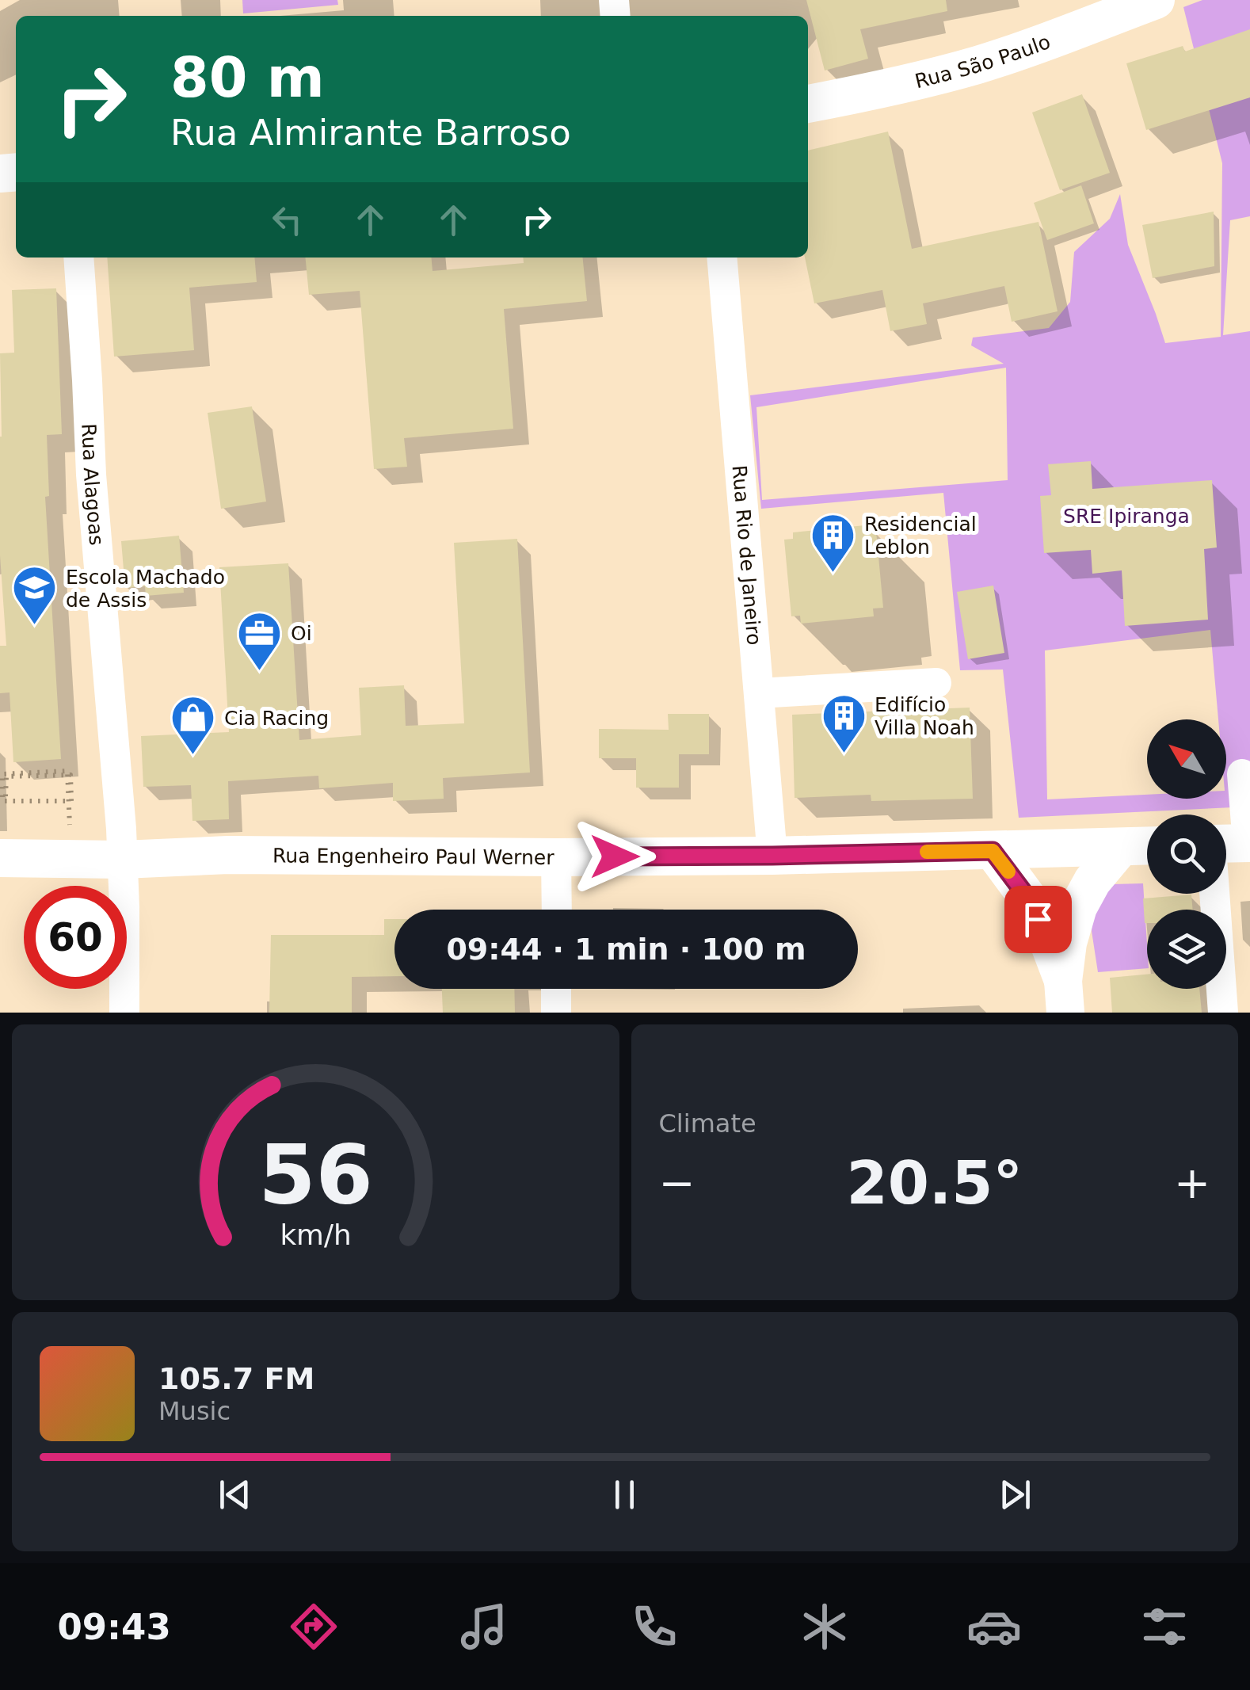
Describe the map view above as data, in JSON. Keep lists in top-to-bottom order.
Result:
{
  "streets": {
    "main road": ["Rua São Paulo", "Rua Engenheiro Paul Werner"],
    "street": ["Rua Alagoas", "Rua Rio de Janeiro"]
  },
  "crossings": [
    ["Rua Alagoas", "Rua Engenheiro Paul Werner"],
    ["Rua Rio de Janeiro", "Rua Engenheiro Paul Werner"]
  ],
  "parks": ["SRE Ipiranga"],
  "places": {
    "building": ["Residencial Leblon", "Edifício Villa Noah"],
    "school or university": ["Escola Machado de Assis"],
    "office": ["Oi"],
    "shop": ["Cia Racing"]
  },
  "north": "top left",
  "page": {
    "turn": ["80 m", "Rua Almirante Barroso"],
    "limit": "60",
    "trip": "09:44 · 1 min · 100 m",
    "tile": "Climate",
    "heat": ["−", "20.5°", "+"],
    "song": ["105.7 FM", "Music"],
    "tabs": "09:43",
    "gauge": ["56", "km/h"]
  }
}
